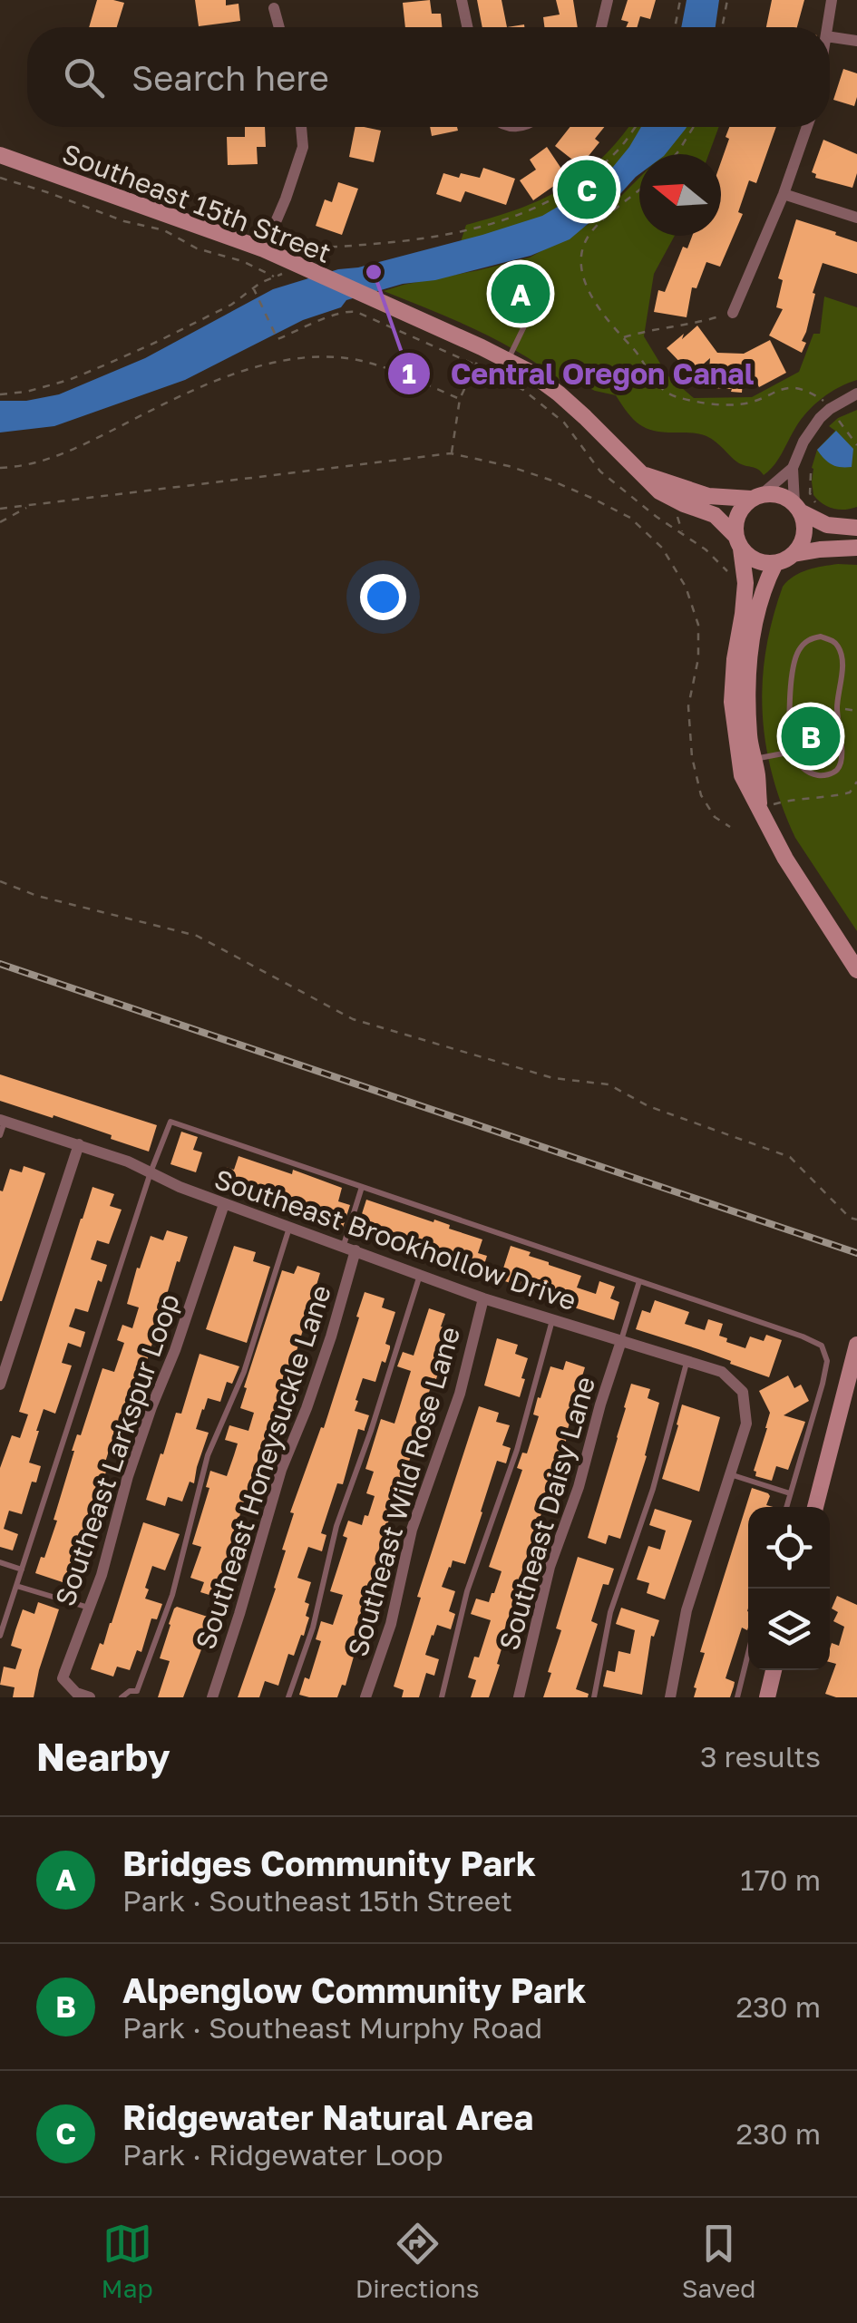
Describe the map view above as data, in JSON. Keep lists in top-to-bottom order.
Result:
{
  "streets": {
    "main road": ["Southeast 15th Street"],
    "street": [
      "Southeast Brookhollow Drive",
      "Southeast Larkspur Loop",
      "Southeast Honeysuckle Lane",
      "Southeast Wild Rose Lane",
      "Southeast Daisy Lane"
    ]
  },
  "crossings": [
    ["Southeast Brookhollow Drive", "Southeast Larkspur Loop"],
    ["Southeast Brookhollow Drive", "Southeast Honeysuckle Lane"],
    ["Southeast Brookhollow Drive", "Southeast Wild Rose Lane"],
    ["Southeast Brookhollow Drive", "Southeast Daisy Lane"]
  ],
  "places": ["Central Oregon Canal"],
  "north": "left",
  "page": {
    "search": "Search here",
    "pins": ["C", "A", "B"],
    "heading": ["Nearby", "3 results"],
    "list": [
      {
        "mark": "A",
        "name": "Bridges Community Park",
        "note": "Park · Southeast 15th Street",
        "value": "170 m"
      },
      {
        "mark": "B",
        "name": "Alpenglow Community Park",
        "note": "Park · Southeast Murphy Road",
        "value": "230 m"
      },
      {
        "mark": "C",
        "name": "Ridgewater Natural Area",
        "note": "Park · Ridgewater Loop",
        "value": "230 m"
      }
    ],
    "nav": ["Map", "Directions", "Saved"]
  }
}
